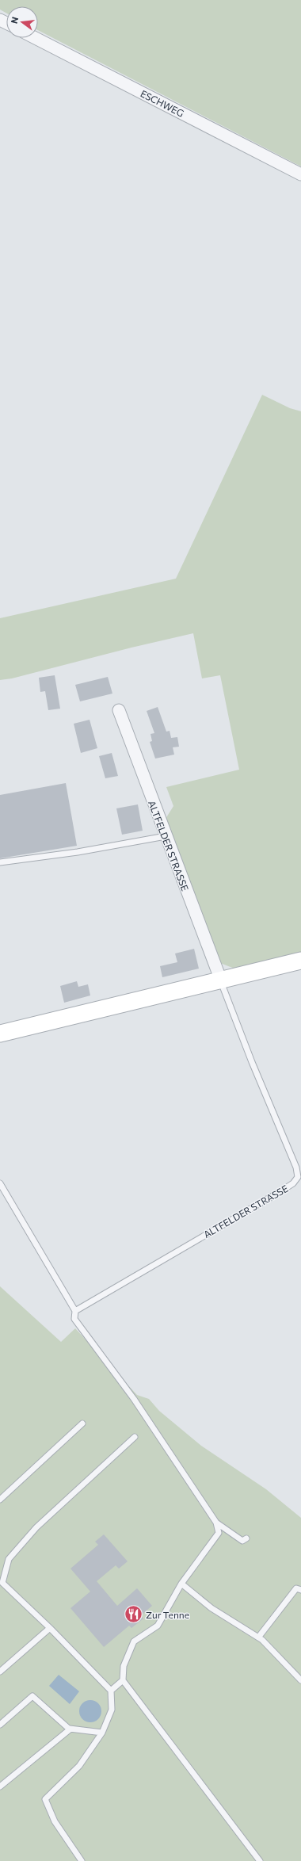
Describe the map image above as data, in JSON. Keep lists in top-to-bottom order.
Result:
{
  "streets": {
    "street": ["ESCHWEG", "ALTFELDER STRASSE"]
  },
  "places": {
    "restaurant": ["Zur Tenne"]
  },
  "north": "left"
}
